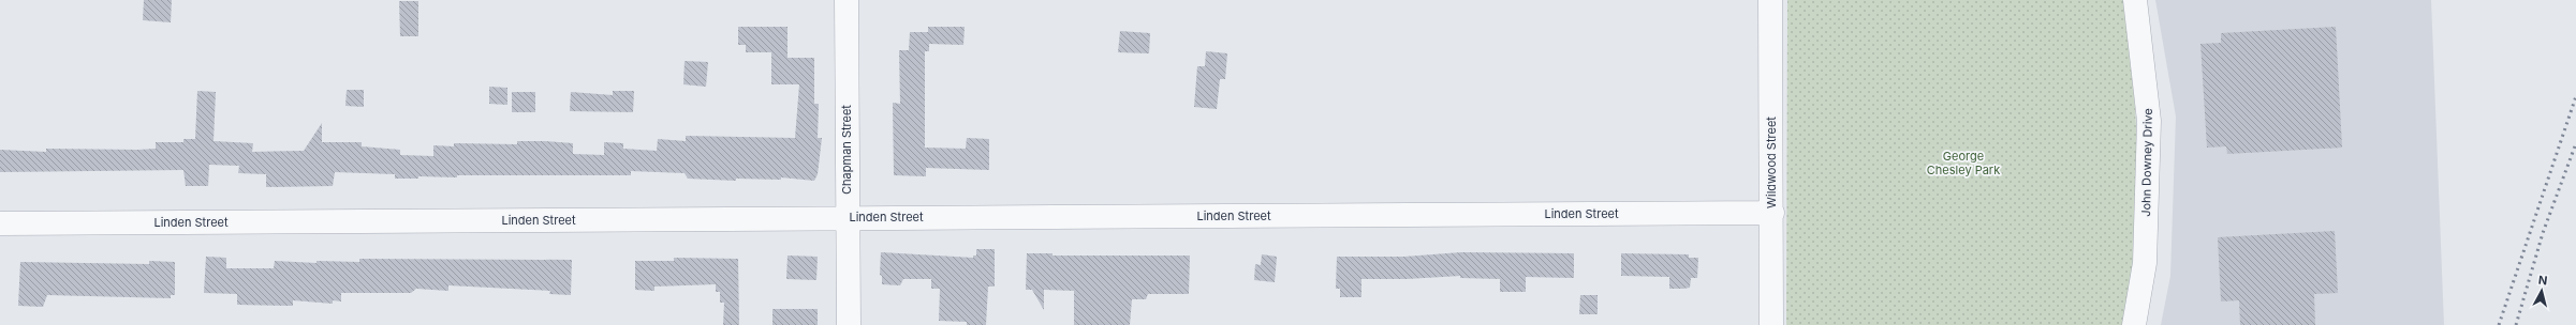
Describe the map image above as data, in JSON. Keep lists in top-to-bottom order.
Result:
{
  "streets": {
    "street": [
      "Chapman Street",
      "Wildwood Street",
      "John Downey Drive",
      "Linden Street"
    ]
  },
  "crossings": [
    ["Chapman Street", "Linden Street"],
    ["Wildwood Street", "Linden Street"]
  ],
  "parks": ["George Chesley Park"],
  "north": "top"
}
